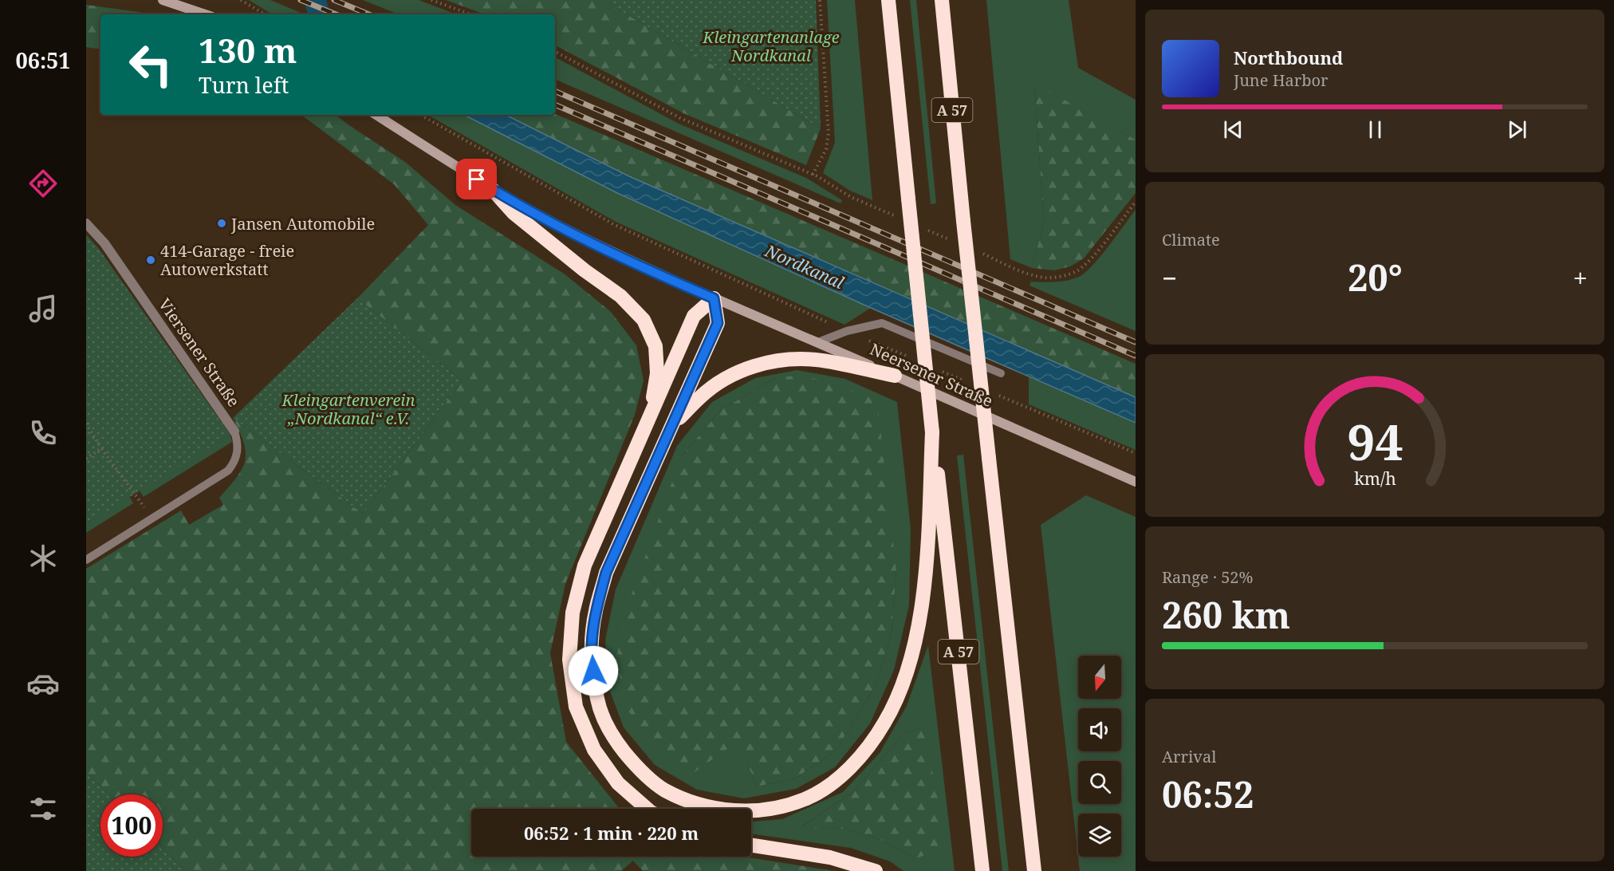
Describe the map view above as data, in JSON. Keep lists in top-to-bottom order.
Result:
{
  "streets": {
    "highway": ["A 57"],
    "main road": ["Neersener Straße"],
    "street": ["Viersener Straße"]
  },
  "water": ["Nordkanal"],
  "parks": ["Kleingartenanlage Nordkanal", "Kleingartenverein „Nordkanal“ e.V."],
  "places": ["Jansen Automobile", "414-Garage - freie Autowerkstatt"],
  "north": "bottom",
  "page": {
    "tabs": "06:51",
    "turn": ["130 m", "Turn left"],
    "song": ["Northbound", "June Harbor"],
    "tile": [
      "Climate",
      ["Range · 52%", "260 km"],
      ["Arrival", "06:52"]
    ],
    "heat": ["−", "20°", "+"],
    "limit": "100",
    "trip": "06:52 · 1 min · 220 m",
    "gauge": ["94", "km/h"]
  }
}
